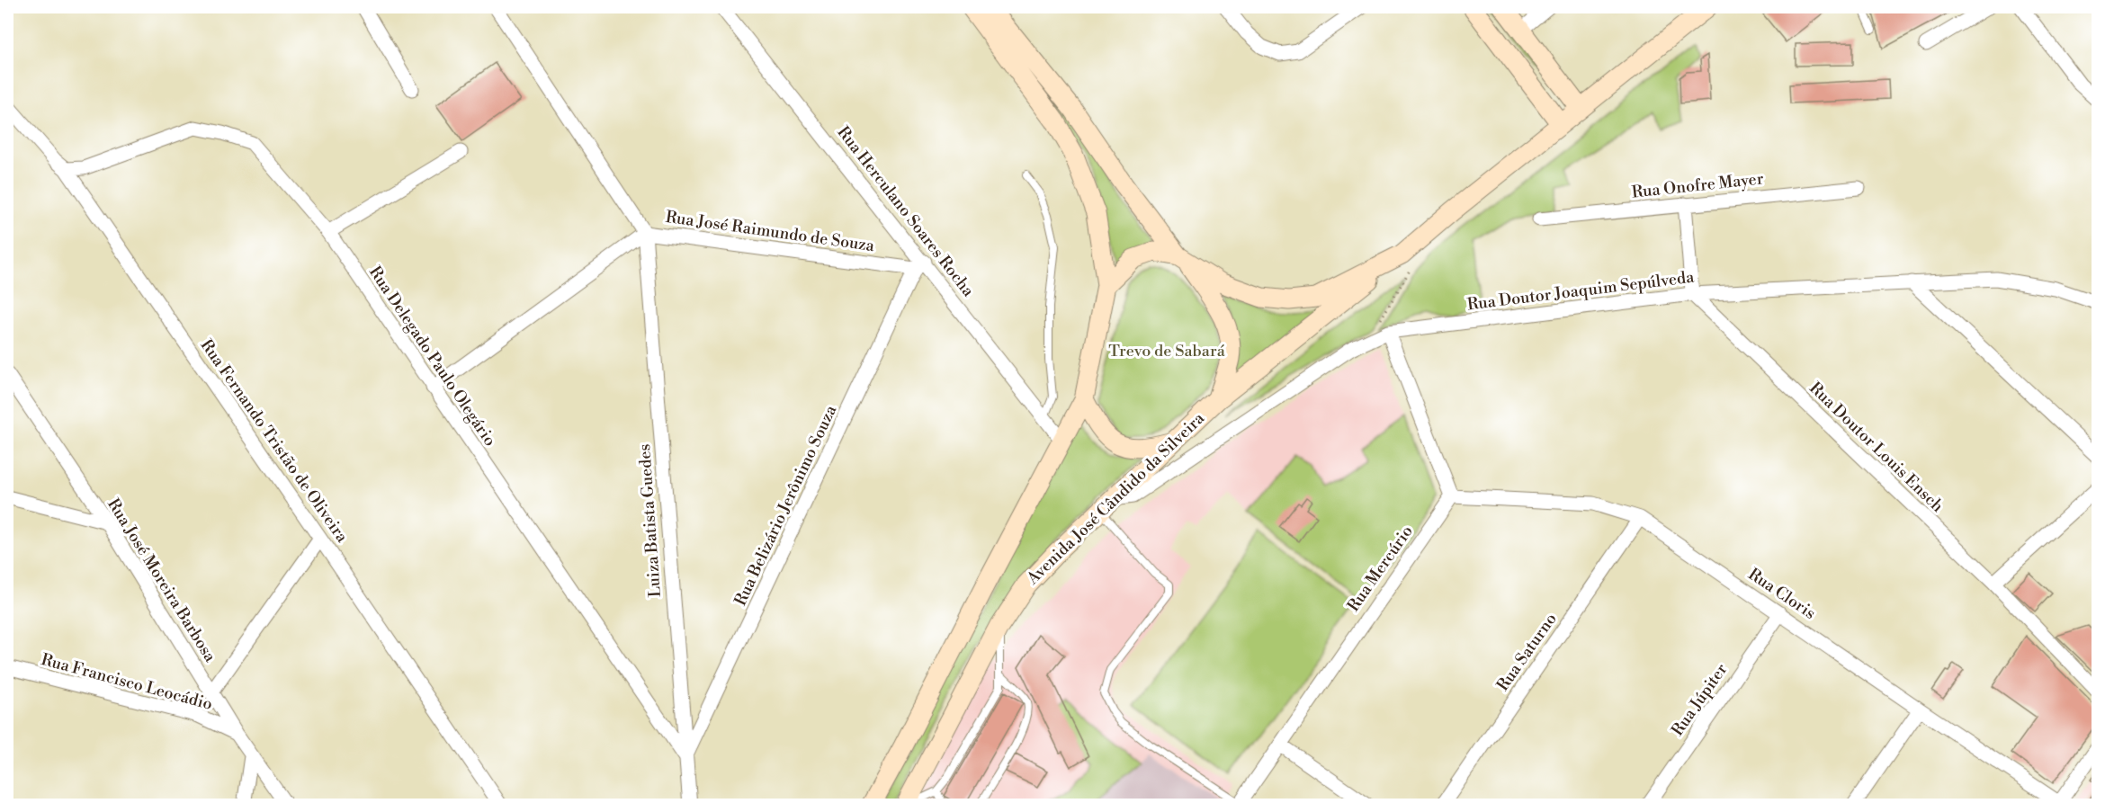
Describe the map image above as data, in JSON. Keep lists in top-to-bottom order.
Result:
{
  "streets": {
    "main road": ["Avenida José Cândido da Silveira"],
    "street": [
      "Rua Onofre Mayer",
      "Rua Herculano Soares Rocha",
      "Rua José Raimundo de Souza",
      "Rua Doutor Joaquim Sepúlveda",
      "Rua Delegado Paulo Olegário",
      "Rua Fernando Tristão de Oliveira",
      "Rua Doutor Louis Ensch",
      "Rua Belizário Jerônimo Souza",
      "Luiza Batista Guedes",
      "Rua Mercúrio",
      "Rua José Moreira Barbosa",
      "Rua Cloris",
      "Rua Saturno",
      "Rua Francisco Leocádio",
      "Rua Júpiter"
    ]
  },
  "crossings": [
    ["Rua Herculano Soares Rocha", "Rua José Raimundo de Souza"],
    ["Rua Herculano Soares Rocha", "Rua Belizário Jerônimo Souza"],
    ["Rua José Raimundo de Souza", "Rua Delegado Paulo Olegário"],
    ["Rua José Raimundo de Souza", "Rua Belizário Jerônimo Souza"],
    ["Rua José Raimundo de Souza", "Luiza Batista Guedes"],
    ["Rua Doutor Joaquim Sepúlveda", "Rua Doutor Louis Ensch"],
    ["Rua Doutor Joaquim Sepúlveda", "Avenida José Cândido da Silveira"],
    ["Rua Delegado Paulo Olegário", "Rua Fernando Tristão de Oliveira"],
    ["Rua Delegado Paulo Olegário", "Rua Belizário Jerônimo Souza"],
    ["Rua Delegado Paulo Olegário", "Luiza Batista Guedes"],
    ["Rua Belizário Jerônimo Souza", "Luiza Batista Guedes"],
    ["Rua Mercúrio", "Rua Cloris"],
    ["Rua José Moreira Barbosa", "Rua Francisco Leocádio"],
    ["Rua Cloris", "Rua Saturno"],
    ["Rua Cloris", "Rua Júpiter"]
  ],
  "parks": ["Trevo de Sabará"]
}
